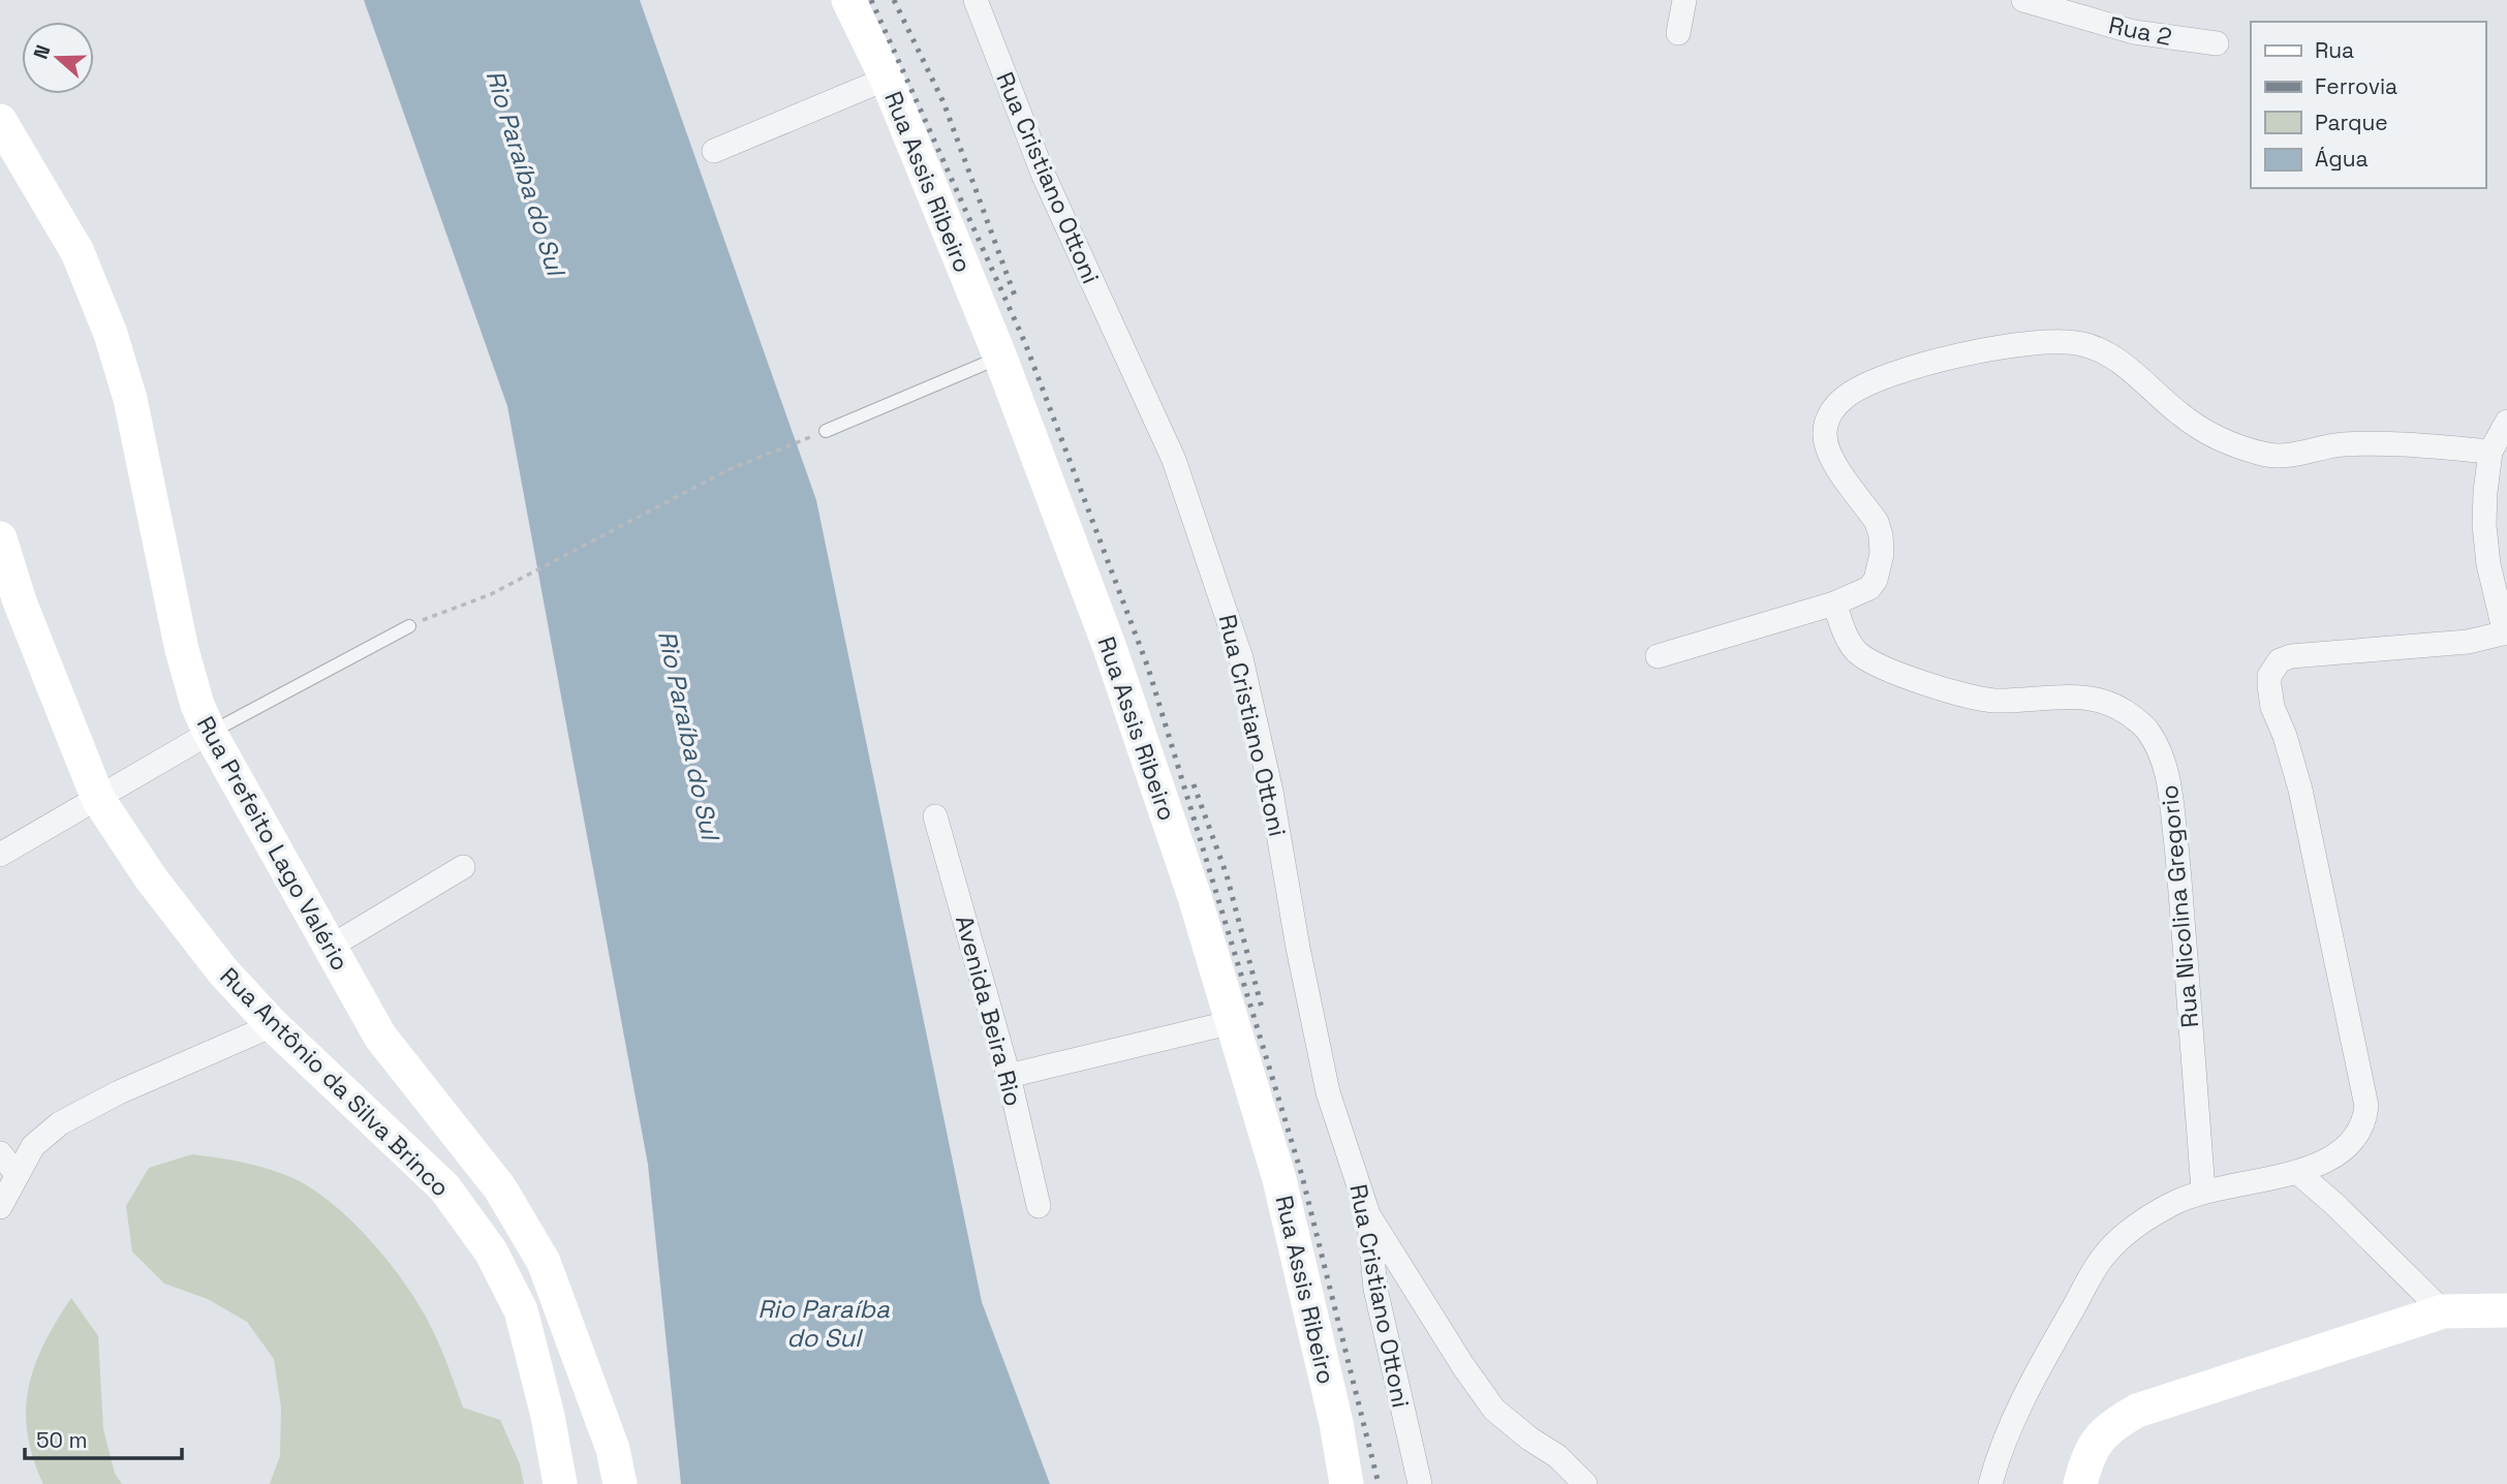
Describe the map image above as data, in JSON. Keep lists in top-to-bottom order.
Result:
{
  "streets": {
    "street": [
      "Rua 2",
      "Rua Cristiano Ottoni",
      "Rua Assis Ribeiro",
      "Rua Prefeito Lago Valério",
      "Rua Nicolina Gregorio",
      "Avenida Beira Rio",
      "Rua Antônio da Silva Brinco"
    ]
  },
  "water": ["Rio Paraíba do Sul"],
  "legend": [
    "Rua",
    "Ferrovia",
    "Parque",
    "Água"
  ],
  "scale_bar": "50 m",
  "north": "left"
}
